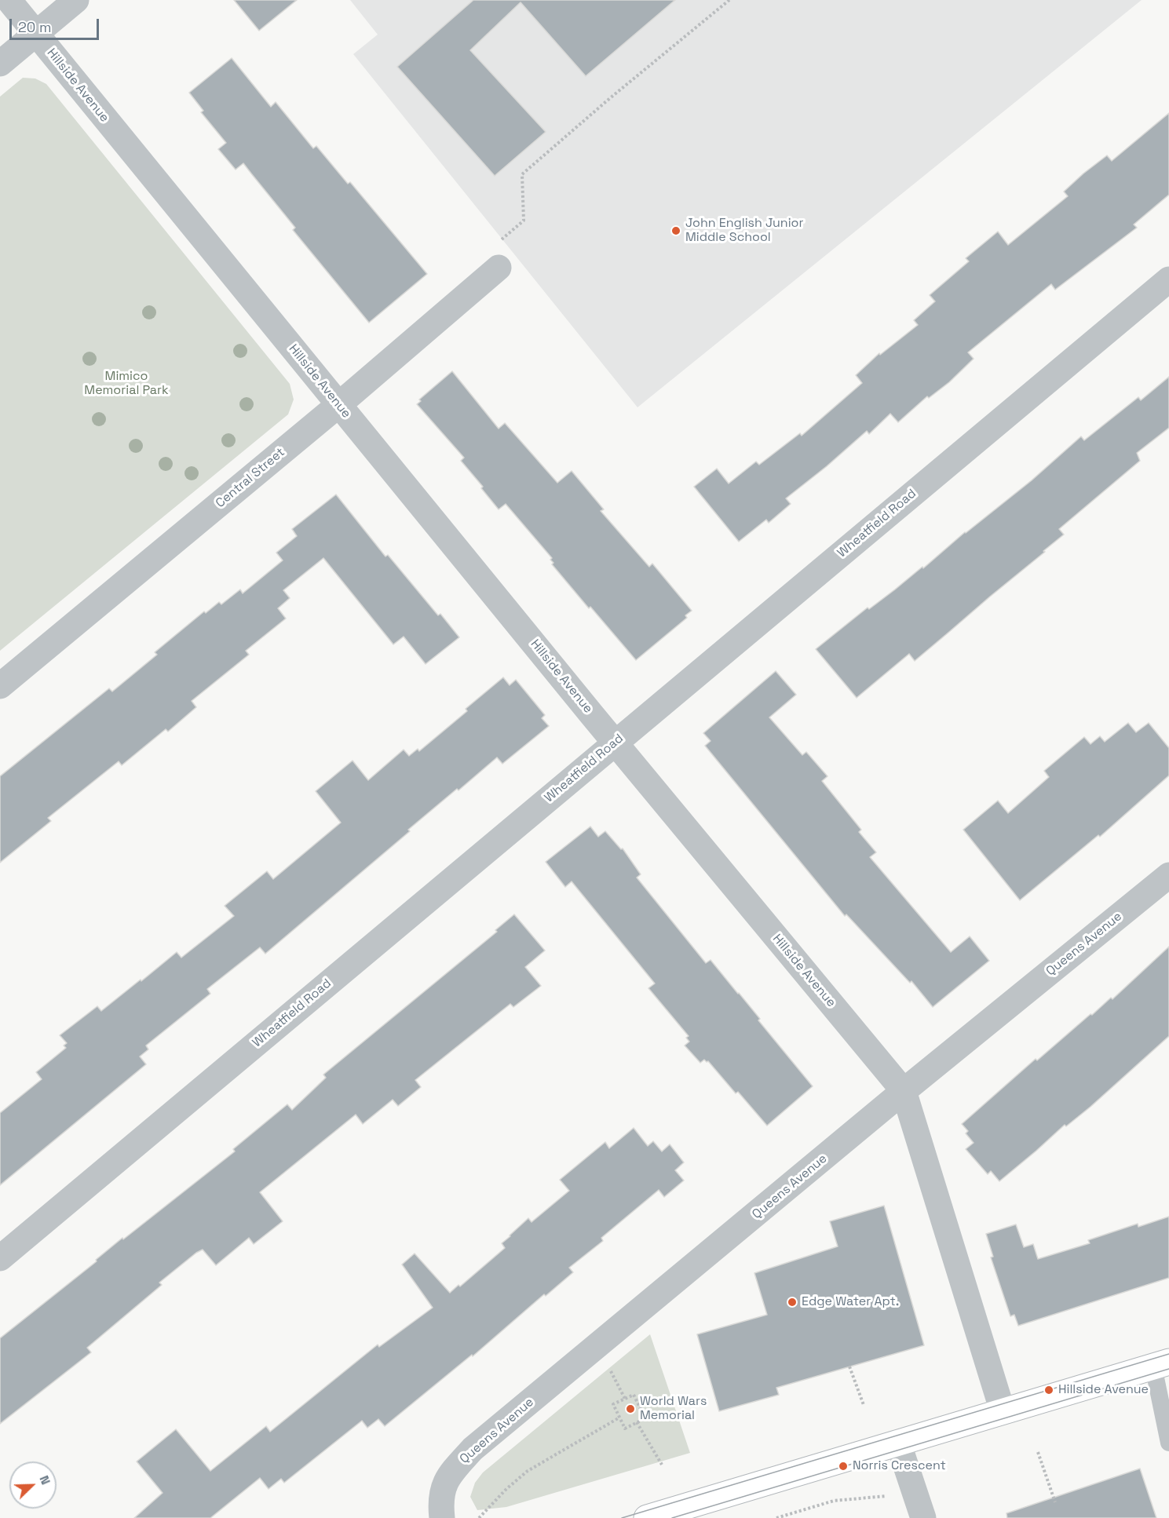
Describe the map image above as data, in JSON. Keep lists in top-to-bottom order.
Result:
{
  "streets": {
    "street": [
      "Hillside Avenue",
      "Central Street",
      "Wheatfield Road",
      "Queens Avenue"
    ]
  },
  "crossings": [
    ["Hillside Avenue", "Central Street"],
    ["Hillside Avenue", "Wheatfield Road"],
    ["Hillside Avenue", "Queens Avenue"]
  ],
  "parks": ["Mimico Memorial Park"],
  "places": [
    "John English Junior Middle School",
    "Edge Water Apt.",
    "Hillside Avenue",
    "World Wars Memorial",
    "Norris Crescent"
  ],
  "scale_bar": "20 m",
  "north": "top right"
}
